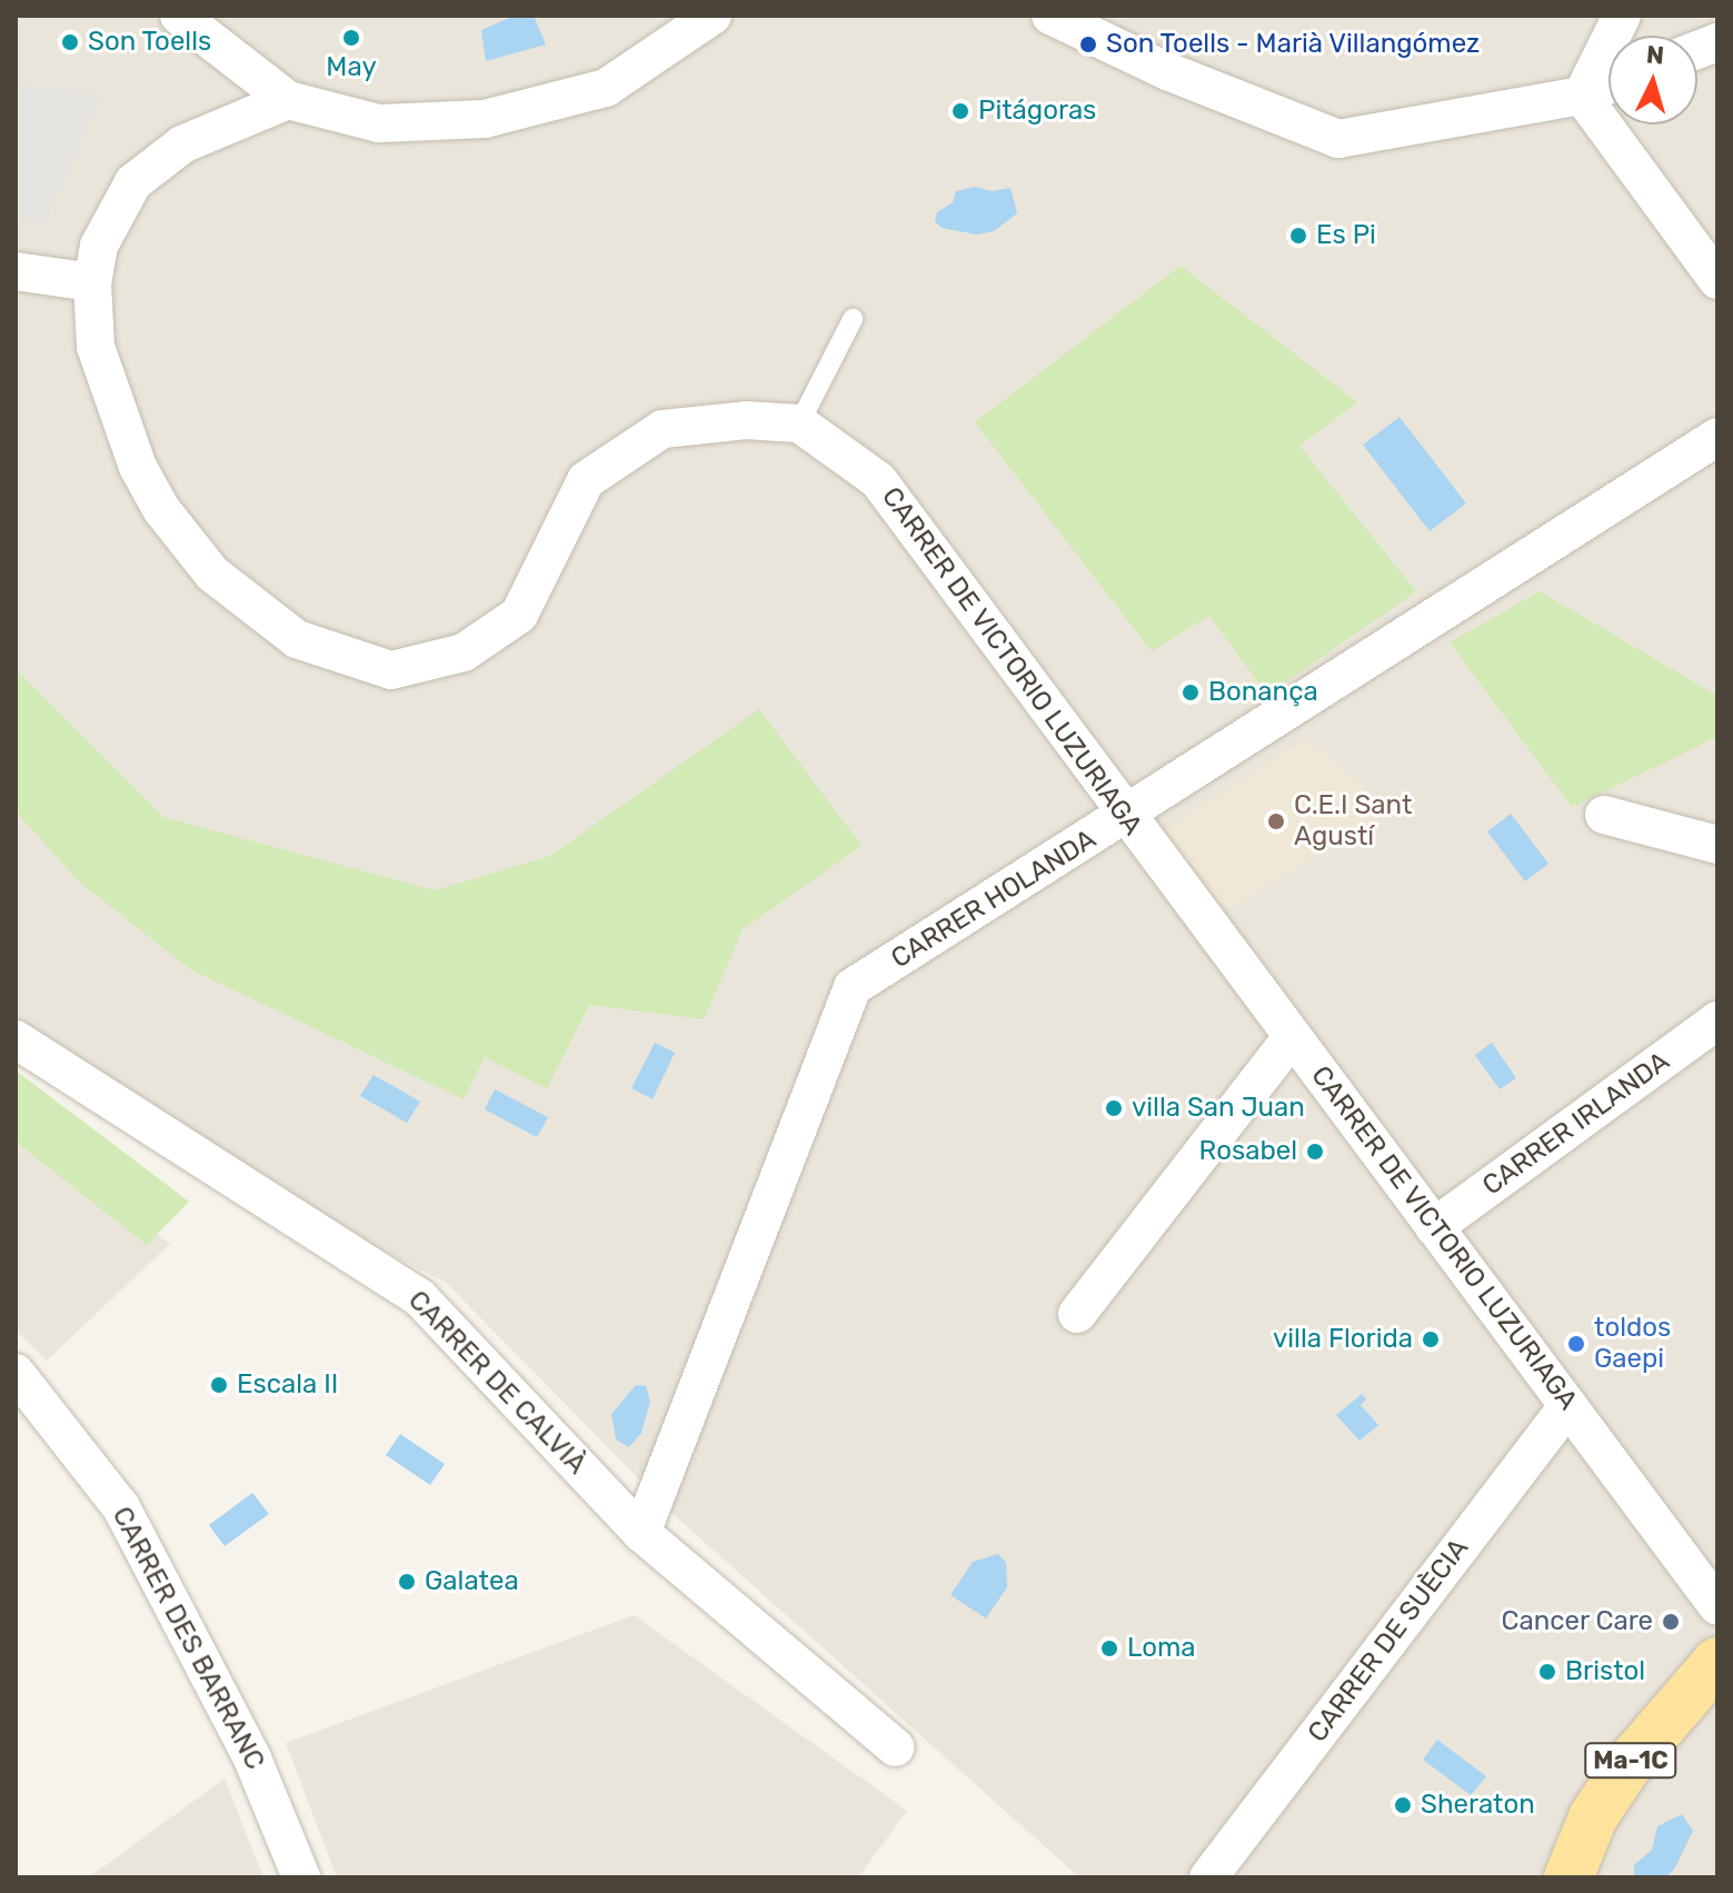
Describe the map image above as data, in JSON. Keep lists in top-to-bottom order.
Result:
{
  "streets": {
    "main road": ["Ma-1C"],
    "street": [
      "CARRER DE VICTORIO LUZURIAGA",
      "CARRER HOLANDA",
      "CARRER IRLANDA",
      "CARRER DE CALVIÀ",
      "CARRER DES BARRANC",
      "CARRER DE SUÈCIA"
    ]
  },
  "crossings": [
    ["CARRER DE VICTORIO LUZURIAGA", "CARRER HOLANDA"],
    ["CARRER DE VICTORIO LUZURIAGA", "CARRER IRLANDA"],
    ["CARRER DE VICTORIO LUZURIAGA", "CARRER DE SUÈCIA"],
    ["CARRER HOLANDA", "CARRER DE CALVIÀ"]
  ],
  "places": [
    "May",
    "Son Toells",
    "Son Toells - Marià Villangómez",
    "Pitágoras",
    "Es Pi",
    "Bonança",
    "C.E.I Sant Agustí",
    "villa San Juan",
    "Rosabel",
    "villa Florida",
    "toldos Gaepi",
    "Escala II",
    "Galatea",
    "Cancer Care",
    "Loma",
    "Bristol",
    "Sheraton"
  ],
  "north": "top"
}
